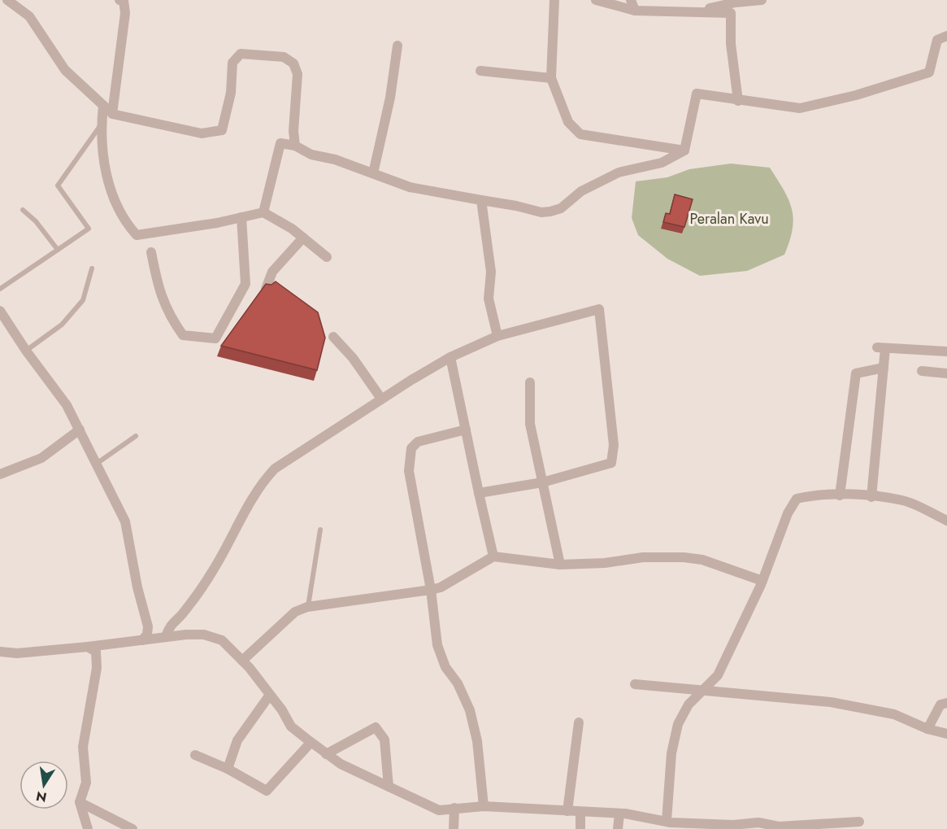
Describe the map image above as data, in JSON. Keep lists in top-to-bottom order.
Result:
{
  "parks": ["Peralan Kavu"],
  "north": "bottom"
}
